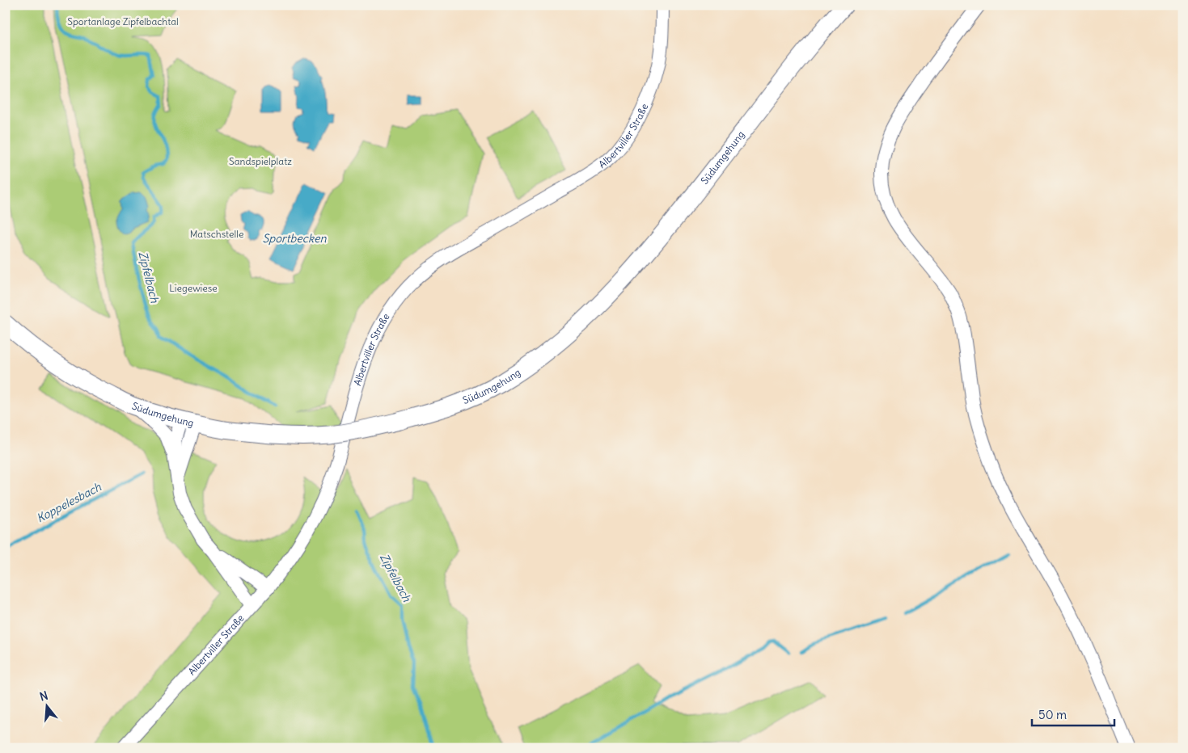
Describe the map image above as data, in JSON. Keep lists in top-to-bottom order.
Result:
{
  "streets": {
    "main road": ["Südumgehung"],
    "street": ["Albertviller Straße"]
  },
  "water": ["Sportbecken", "Zipfelbach", "Koppelesbach"],
  "parks": [
    "Sportanlage Zipfelbachtal",
    "Sandspielplatz",
    "Matschstelle",
    "Liegewiese"
  ],
  "scale_bar": "50 m",
  "north": "top"
}
